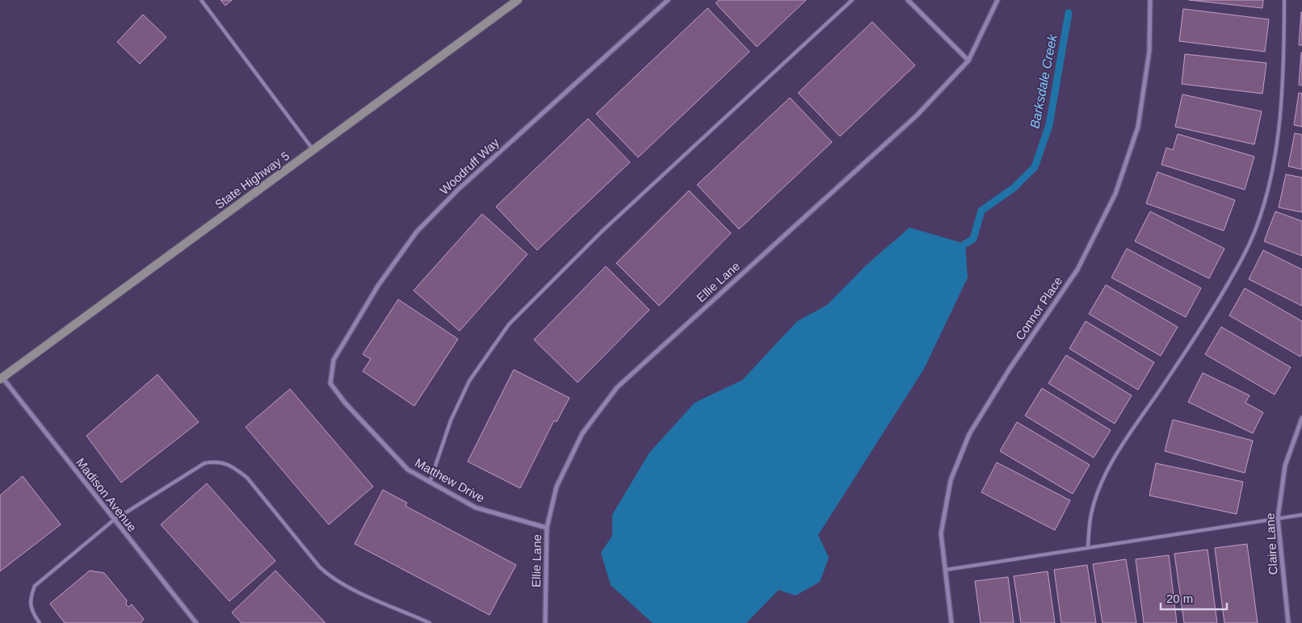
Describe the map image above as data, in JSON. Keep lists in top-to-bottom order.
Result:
{
  "streets": {
    "main road": ["State Highway 5"],
    "street": [
      "Woodruff Way",
      "Ellie Lane",
      "Connor Place",
      "Matthew Drive",
      "Madison Avenue",
      "Claire Lane"
    ]
  },
  "crossings": [
    ["Woodruff Way", "Matthew Drive"],
    ["State Highway 5", "Madison Avenue"],
    ["Ellie Lane", "Matthew Drive"]
  ],
  "water": ["Barksdale Creek"],
  "scale_bar": "20 m"
}
